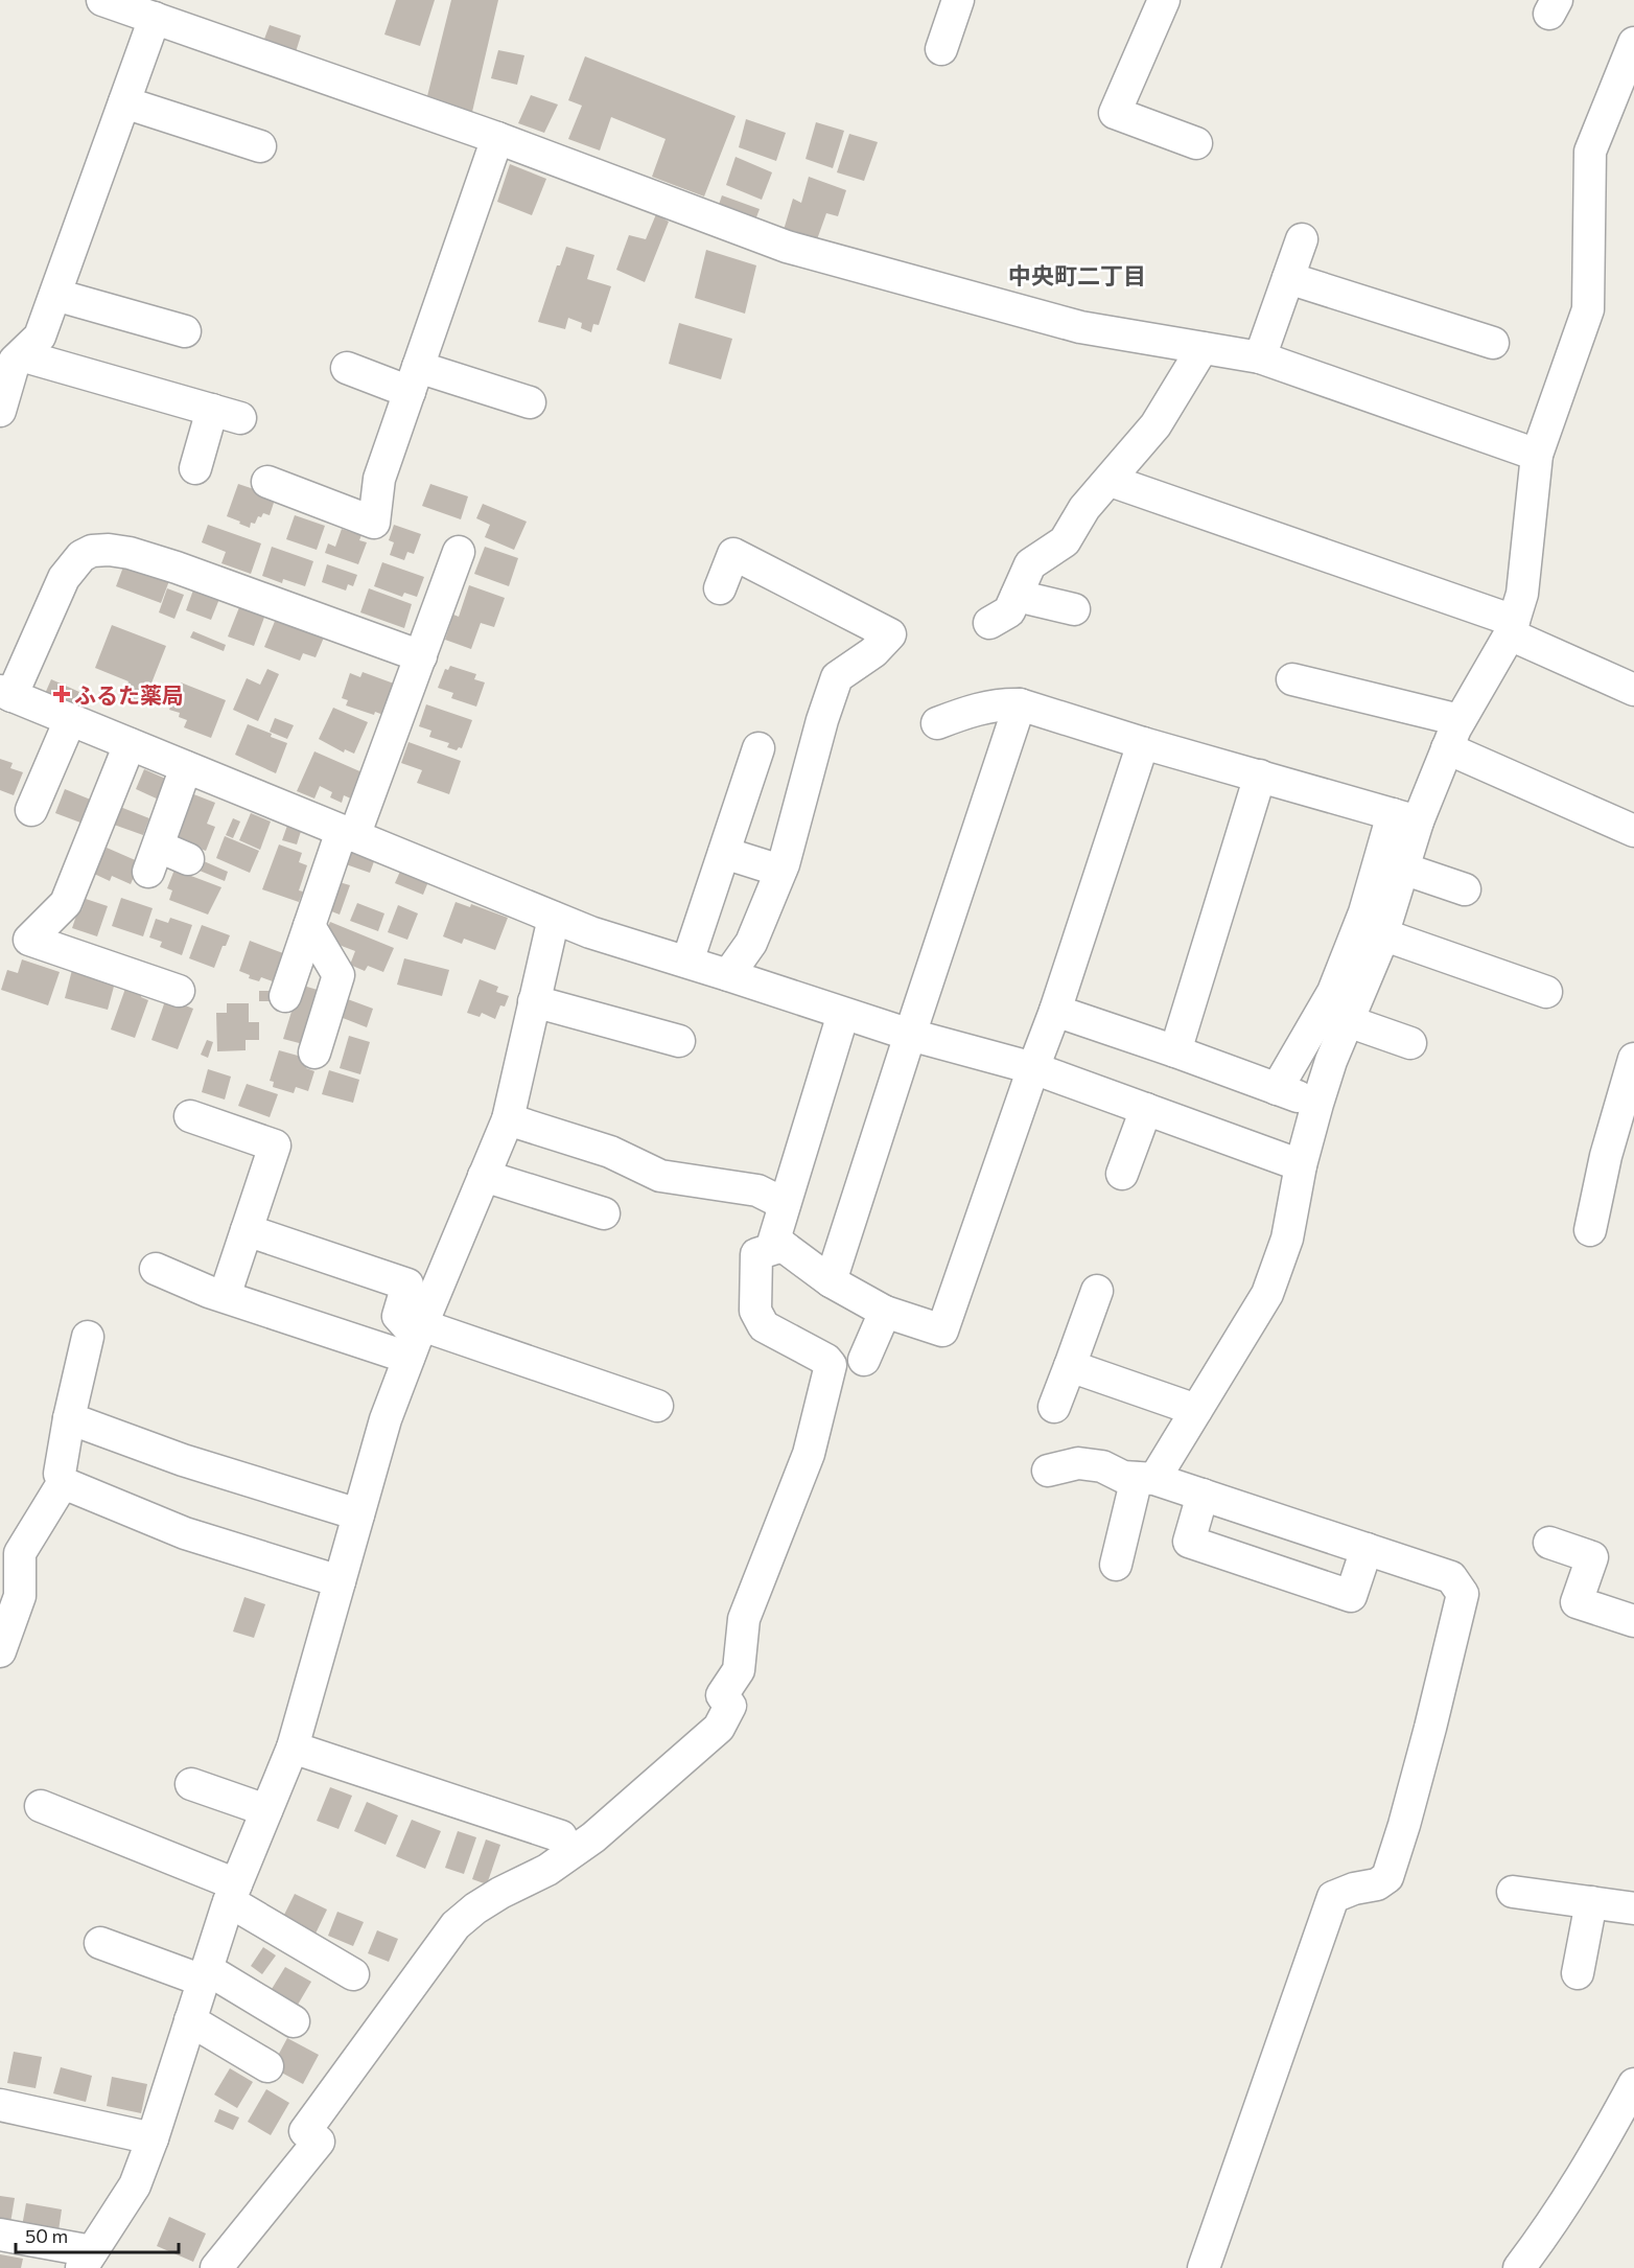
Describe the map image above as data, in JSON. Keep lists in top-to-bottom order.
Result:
{
  "districts": ["中央町二丁目"],
  "places": {
    "health": ["ふるた薬局"]
  },
  "scale_bar": "50 m"
}
